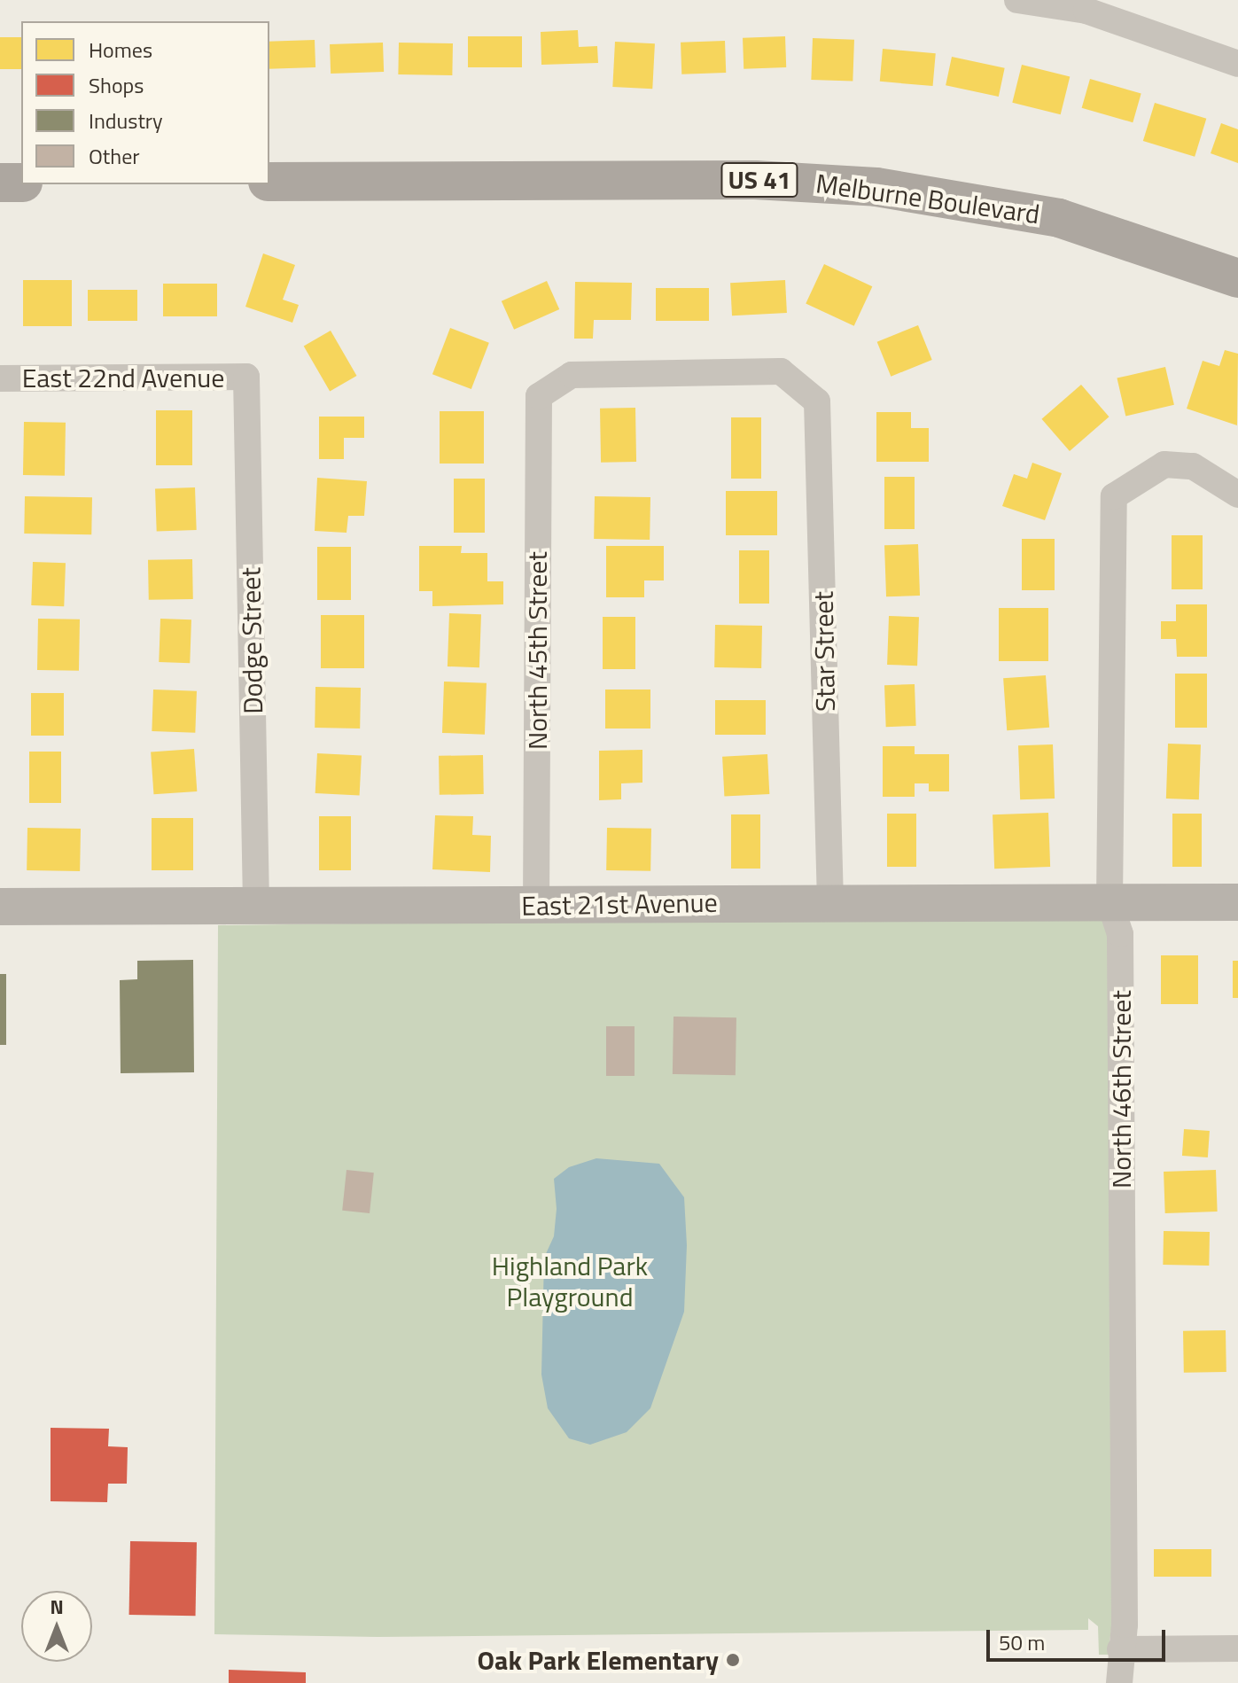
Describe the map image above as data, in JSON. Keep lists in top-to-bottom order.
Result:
{
  "streets": {
    "main road": ["US 41", "Melburne Boulevard"],
    "street": [
      "East 22nd Avenue",
      "Dodge Street",
      "North 45th Street",
      "Star Street",
      "East 21st Avenue",
      "North 46th Street"
    ]
  },
  "crossings": [
    ["East 22nd Avenue", "Dodge Street"],
    ["Dodge Street", "East 21st Avenue"],
    ["North 45th Street", "Star Street"],
    ["North 45th Street", "East 21st Avenue"],
    ["Star Street", "East 21st Avenue"],
    ["East 21st Avenue", "North 46th Street"]
  ],
  "parks": ["Highland Park Playground"],
  "places": ["Oak Park Elementary"],
  "legend": [
    "Homes",
    "Shops",
    "Industry",
    "Other"
  ],
  "scale_bar": "50 m",
  "north": "top"
}
